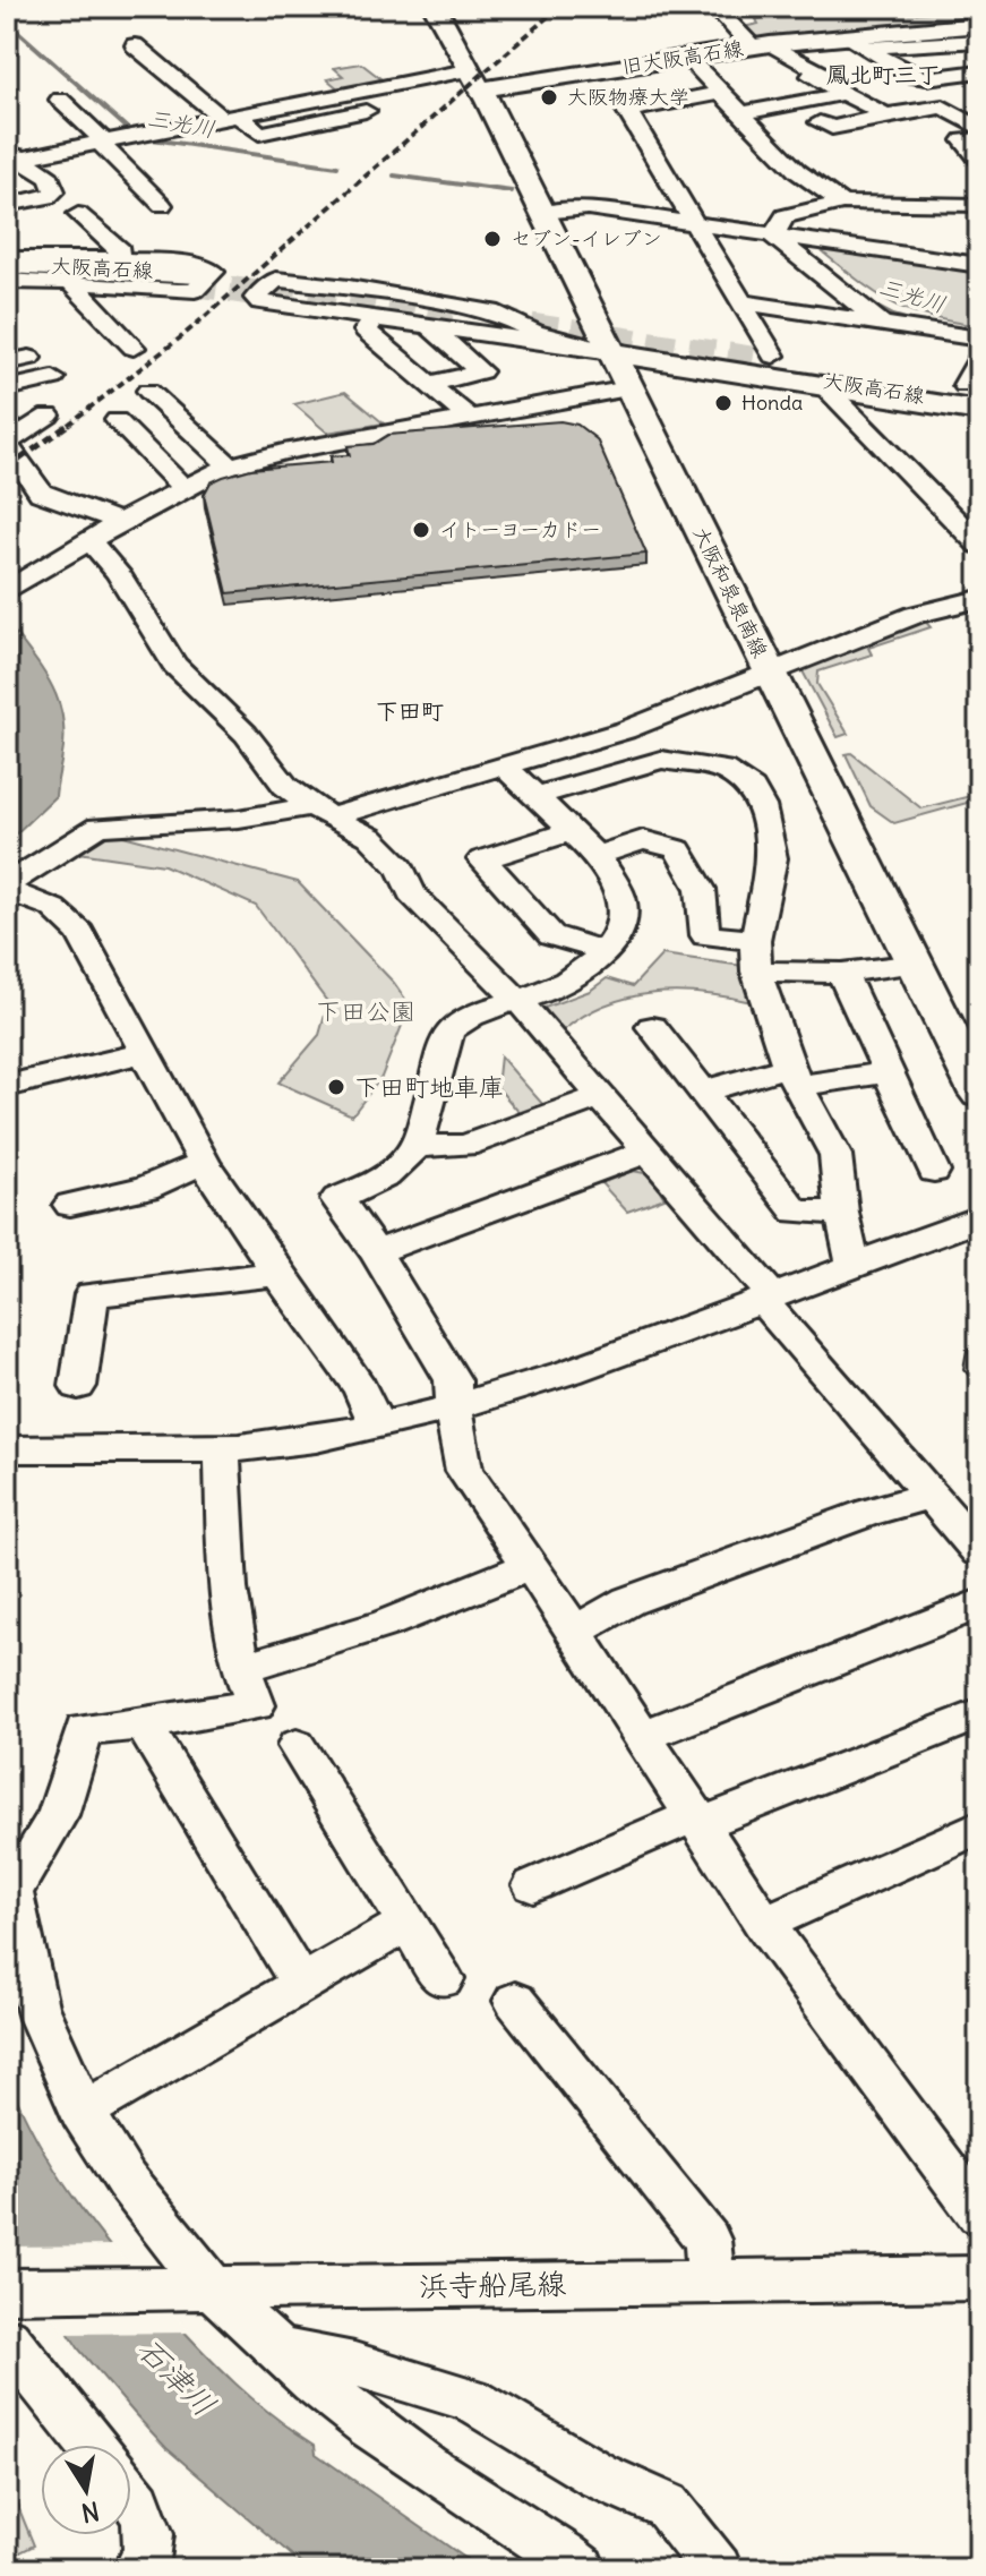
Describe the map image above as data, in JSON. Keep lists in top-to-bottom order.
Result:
{
  "streets": {
    "main road": ["旧大阪高石線", "大阪高石線", "大阪和泉泉南線"],
    "street": ["浜寺船尾線"]
  },
  "crossings": [
    ["旧大阪高石線", "大阪和泉泉南線"]
  ],
  "districts": ["鳳北町三丁", "下田町"],
  "water": ["三光川", "石津川"],
  "parks": ["下田公園"],
  "places": [
    "大阪物療大学",
    "セブン-イレブン",
    "Honda",
    "イトーヨーカドー",
    "下田町地車庫"
  ],
  "north": "bottom"
}
